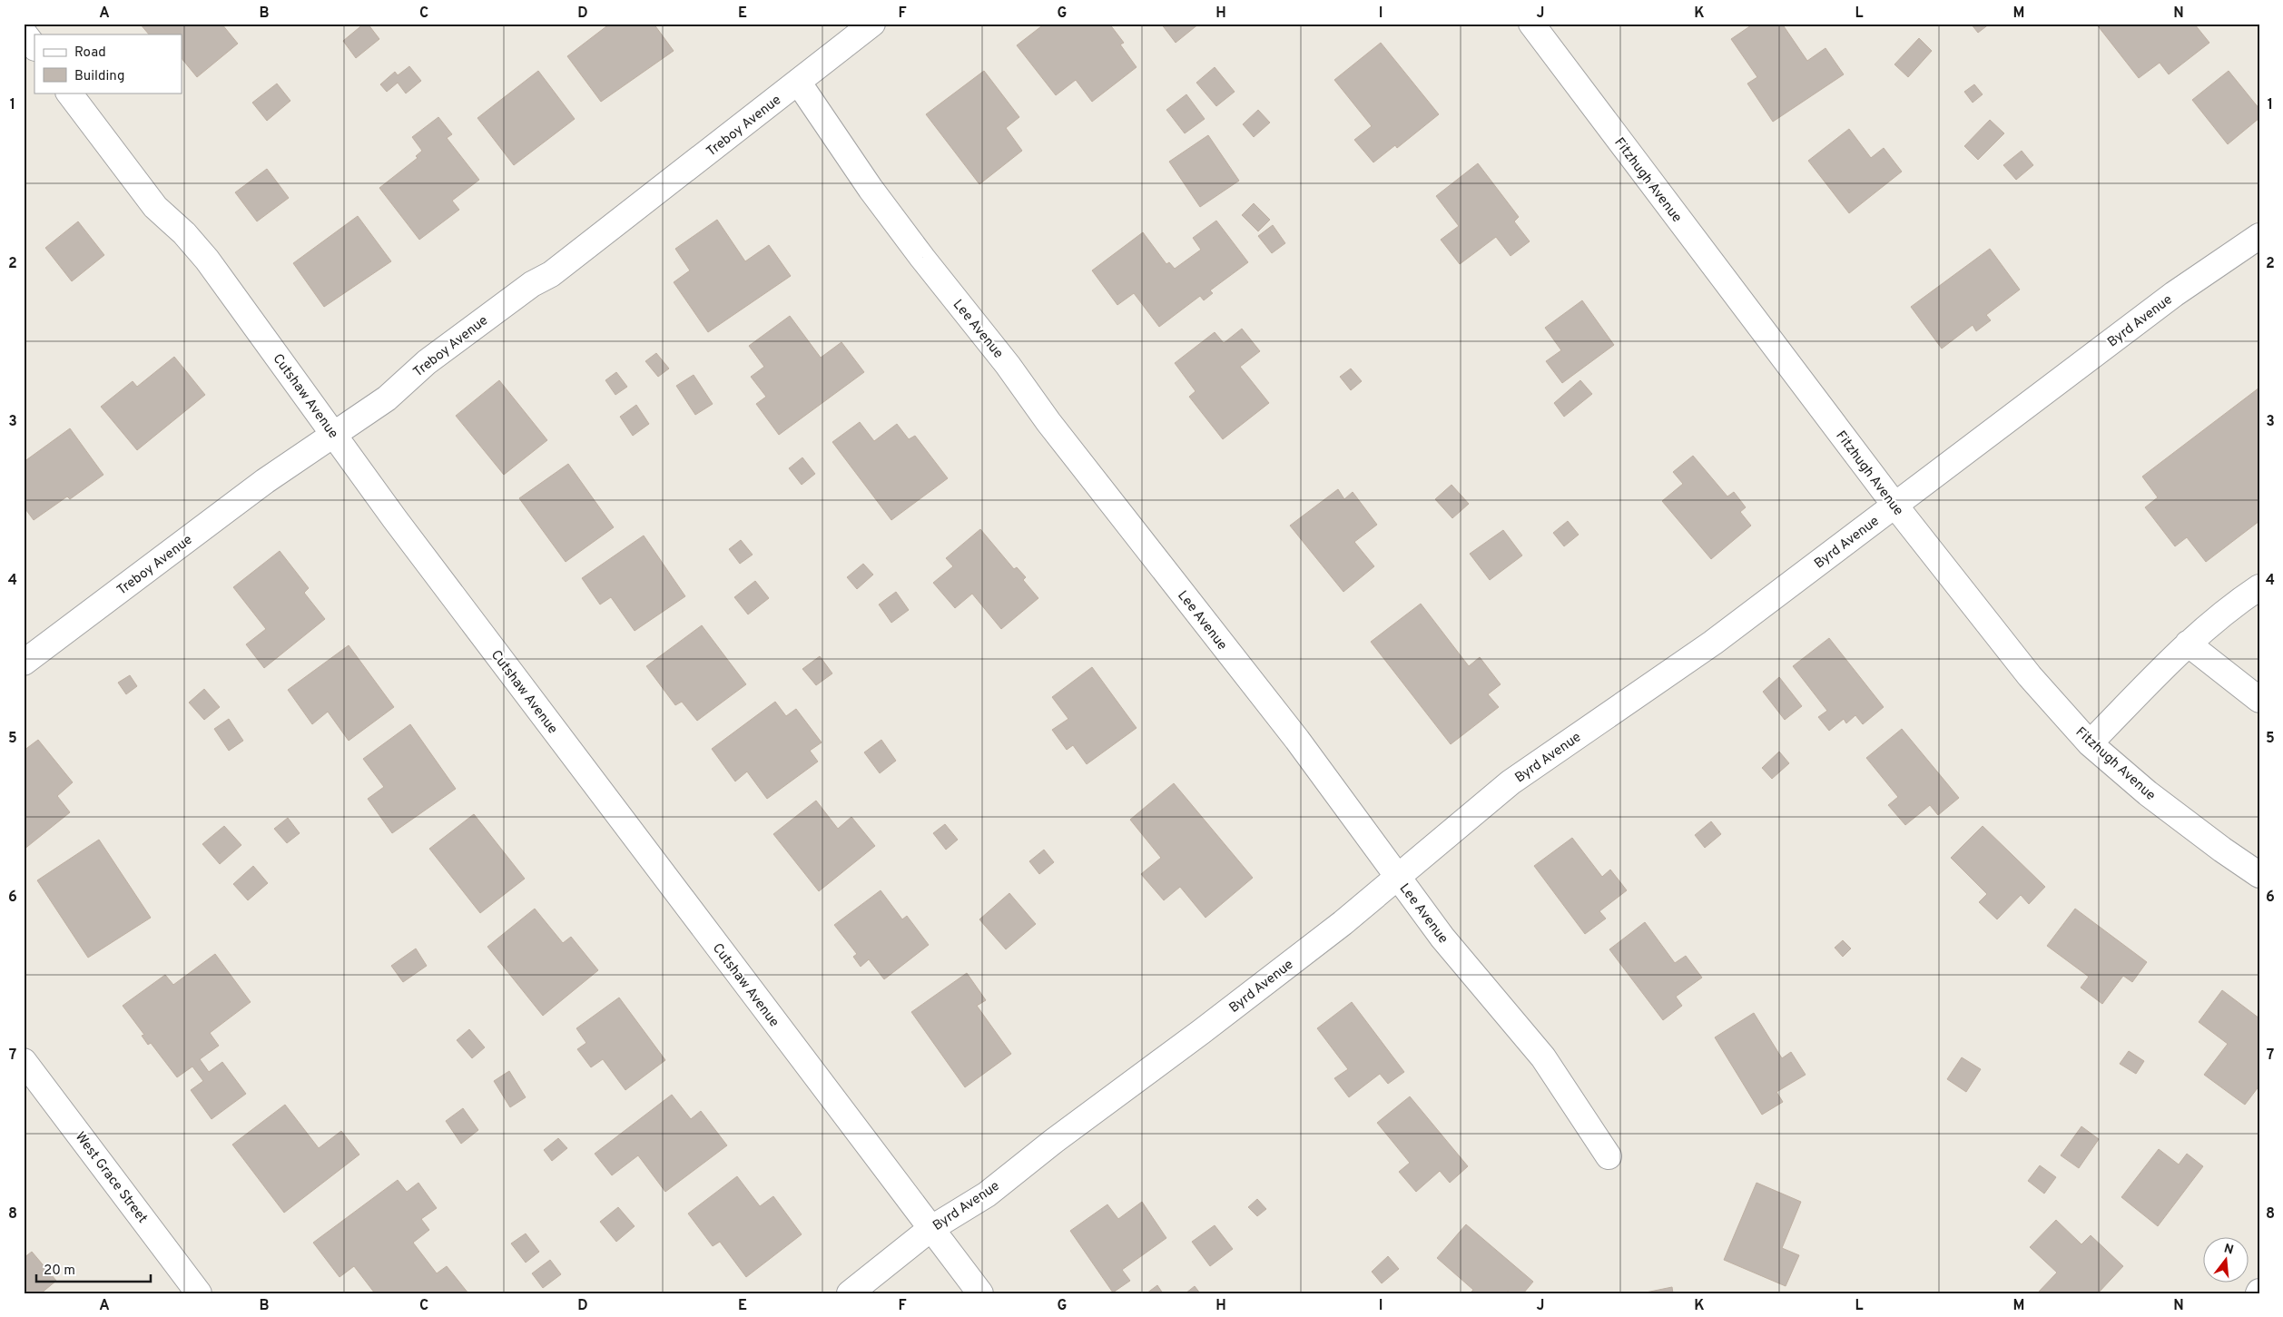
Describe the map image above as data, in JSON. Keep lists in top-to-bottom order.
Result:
{
  "streets": {
    "street": [
      "Treboy Avenue",
      "Fitzhugh Avenue",
      "Byrd Avenue",
      "Lee Avenue",
      "Cutshaw Avenue",
      "West Grace Street"
    ]
  },
  "crossings": [
    ["Treboy Avenue", "Lee Avenue"],
    ["Treboy Avenue", "Cutshaw Avenue"],
    ["Fitzhugh Avenue", "Byrd Avenue"],
    ["Byrd Avenue", "Lee Avenue"],
    ["Byrd Avenue", "Cutshaw Avenue"]
  ],
  "legend": ["Road", "Building"],
  "scale_bar": "20 m",
  "north": "top",
  "grid": {
    "columns": [
      "A",
      "B",
      "C",
      "D",
      "E",
      "F",
      "G",
      "H",
      "I",
      "J",
      "K",
      "L",
      "M",
      "N"
    ],
    "rows": [
      "1",
      "2",
      "3",
      "4",
      "5",
      "6",
      "7",
      "8"
    ]
  }
}
